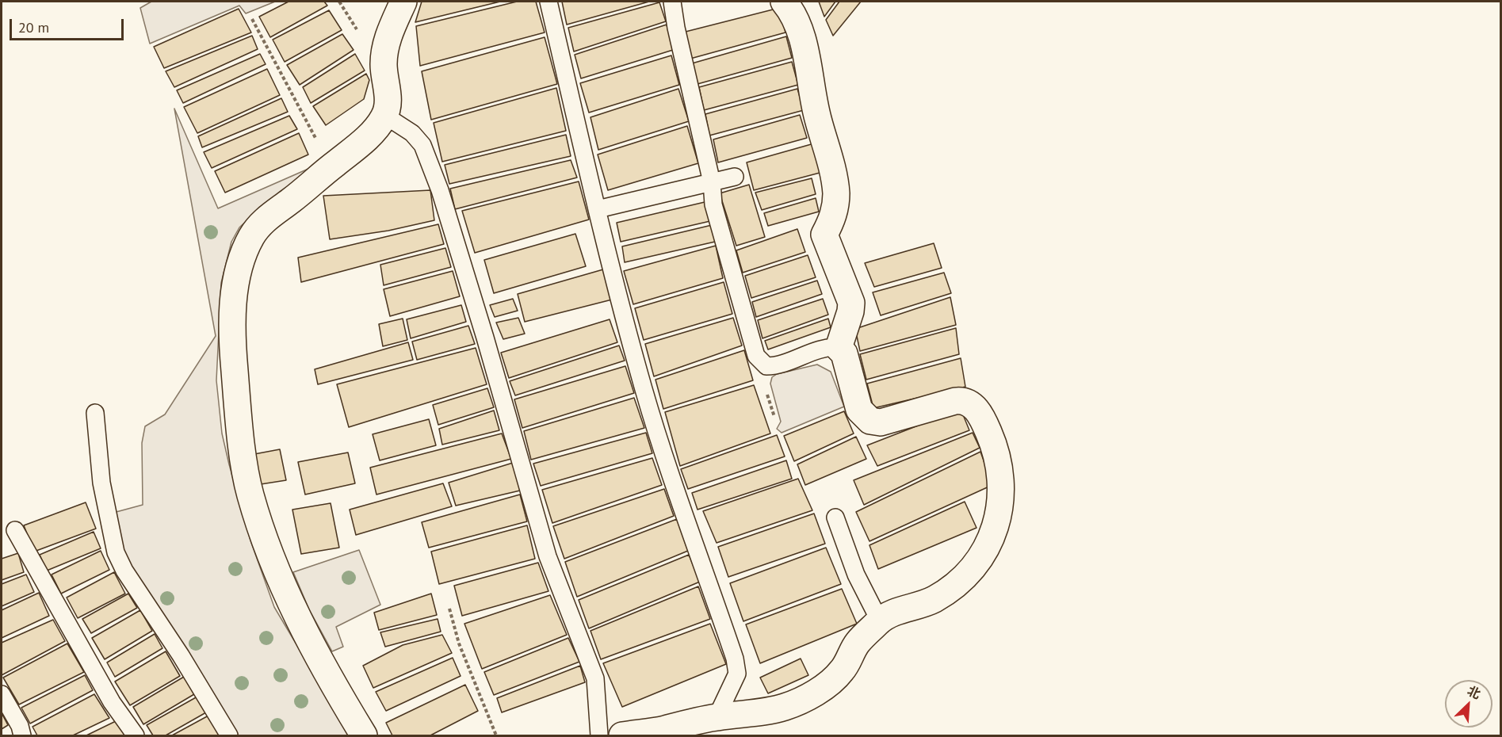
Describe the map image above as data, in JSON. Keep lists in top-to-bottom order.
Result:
{
  "scale_bar": "20 m",
  "north": "top right"
}
